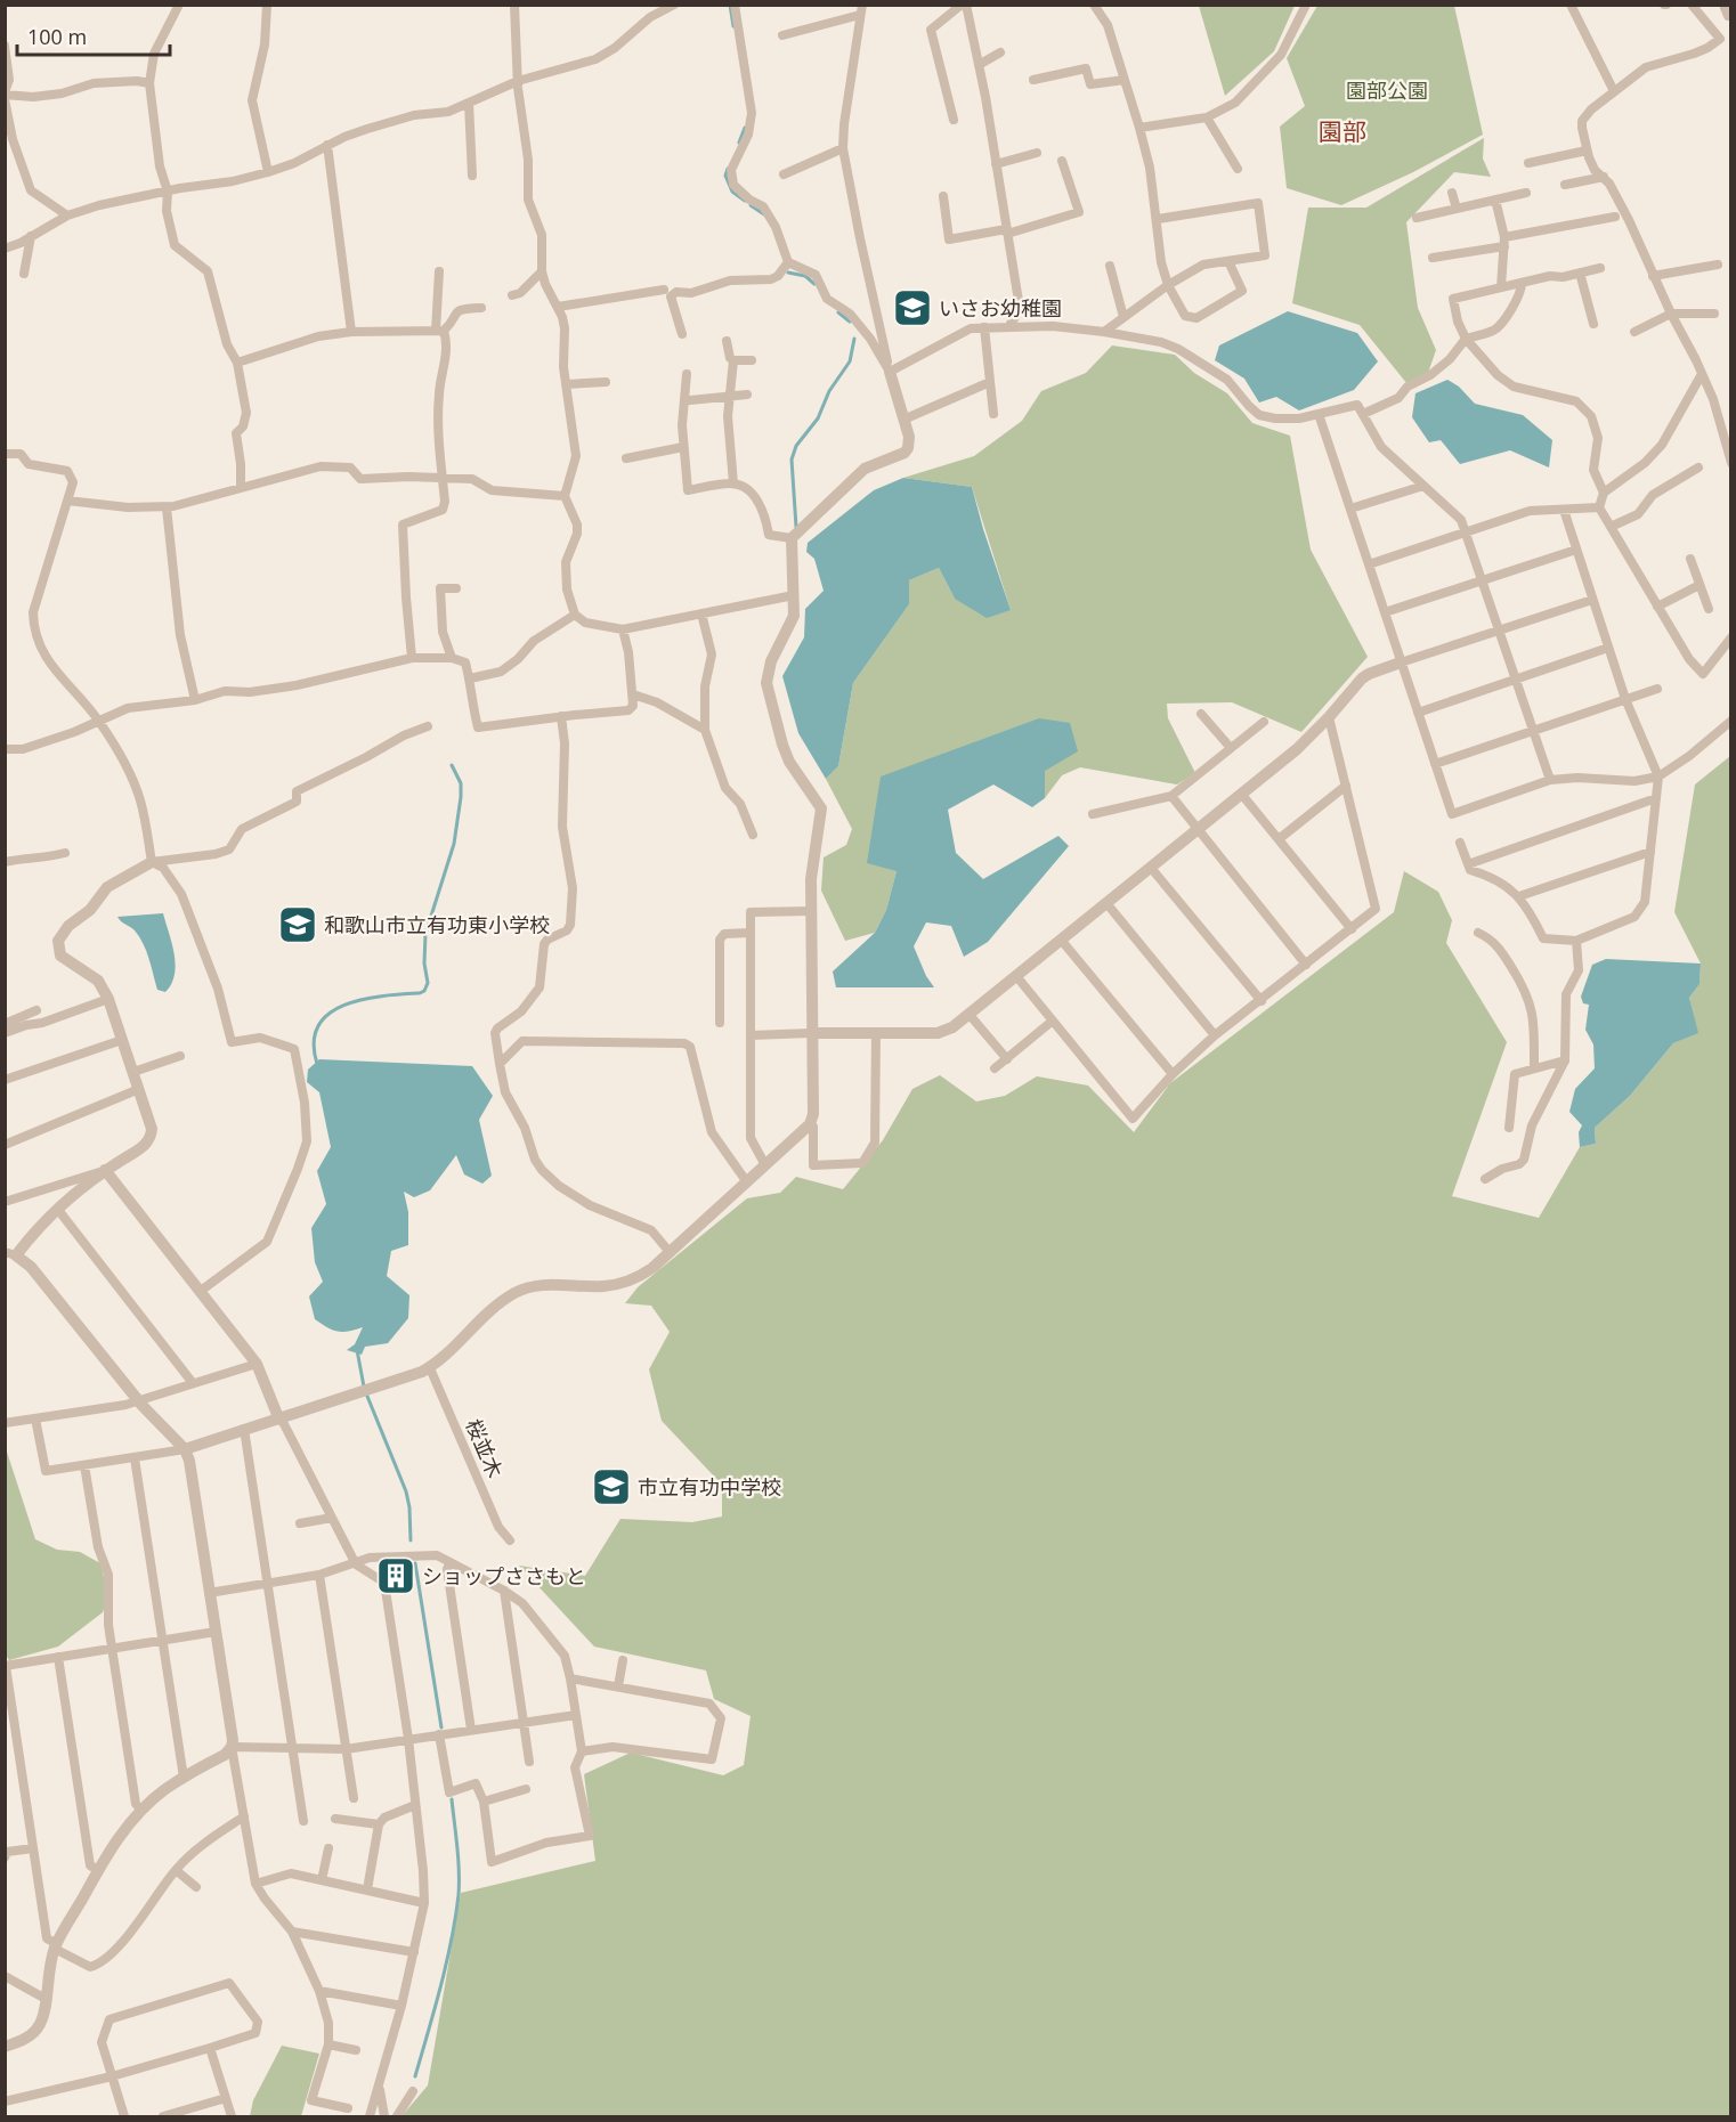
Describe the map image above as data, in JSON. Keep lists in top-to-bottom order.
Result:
{
  "streets": {
    "street": ["桜並木"]
  },
  "districts": ["園部"],
  "parks": ["園部公園"],
  "places": {
    "school or university": ["いさお幼稚園", "和歌山市立有功東小学校", "市立有功中学校"],
    "building": ["ショップささもと"]
  },
  "scale_bar": "100 m"
}
